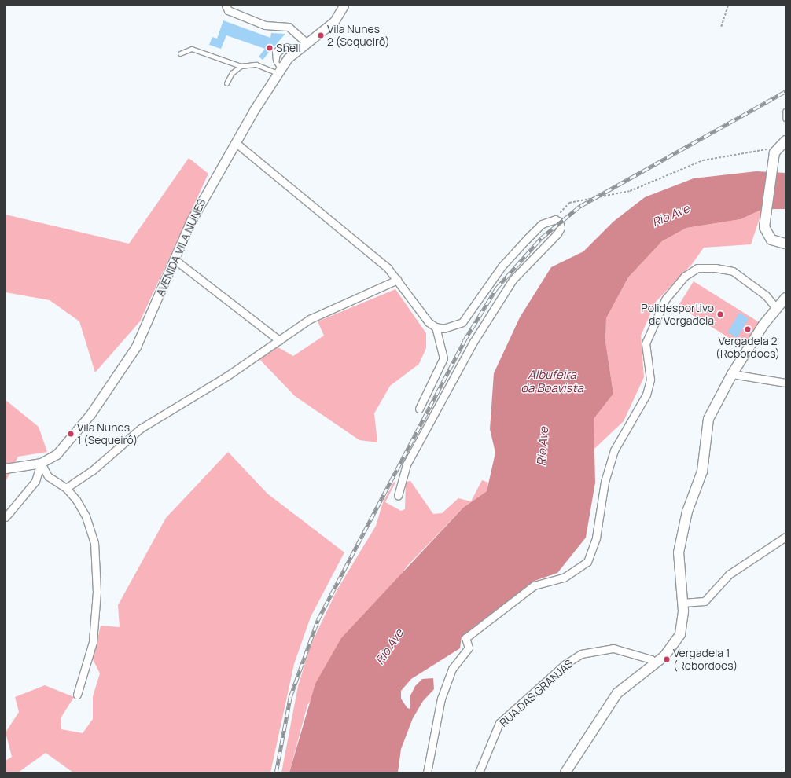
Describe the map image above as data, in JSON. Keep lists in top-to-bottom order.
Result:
{
  "streets": {
    "street": ["AVENIDA VILA NUNES", "RUA DAS GRANJAS"]
  },
  "water": ["Rio Ave", "Albufeira da Boavista"],
  "places": [
    "Vila Nunes 2 (Sequeirô)",
    "Shell",
    "Polidesportivo da Vergadela",
    "Vergadela 2 (Rebordões)",
    "Vila Nunes 1 (Sequeirô)",
    "Vergadela 1 (Rebordões)"
  ]
}
